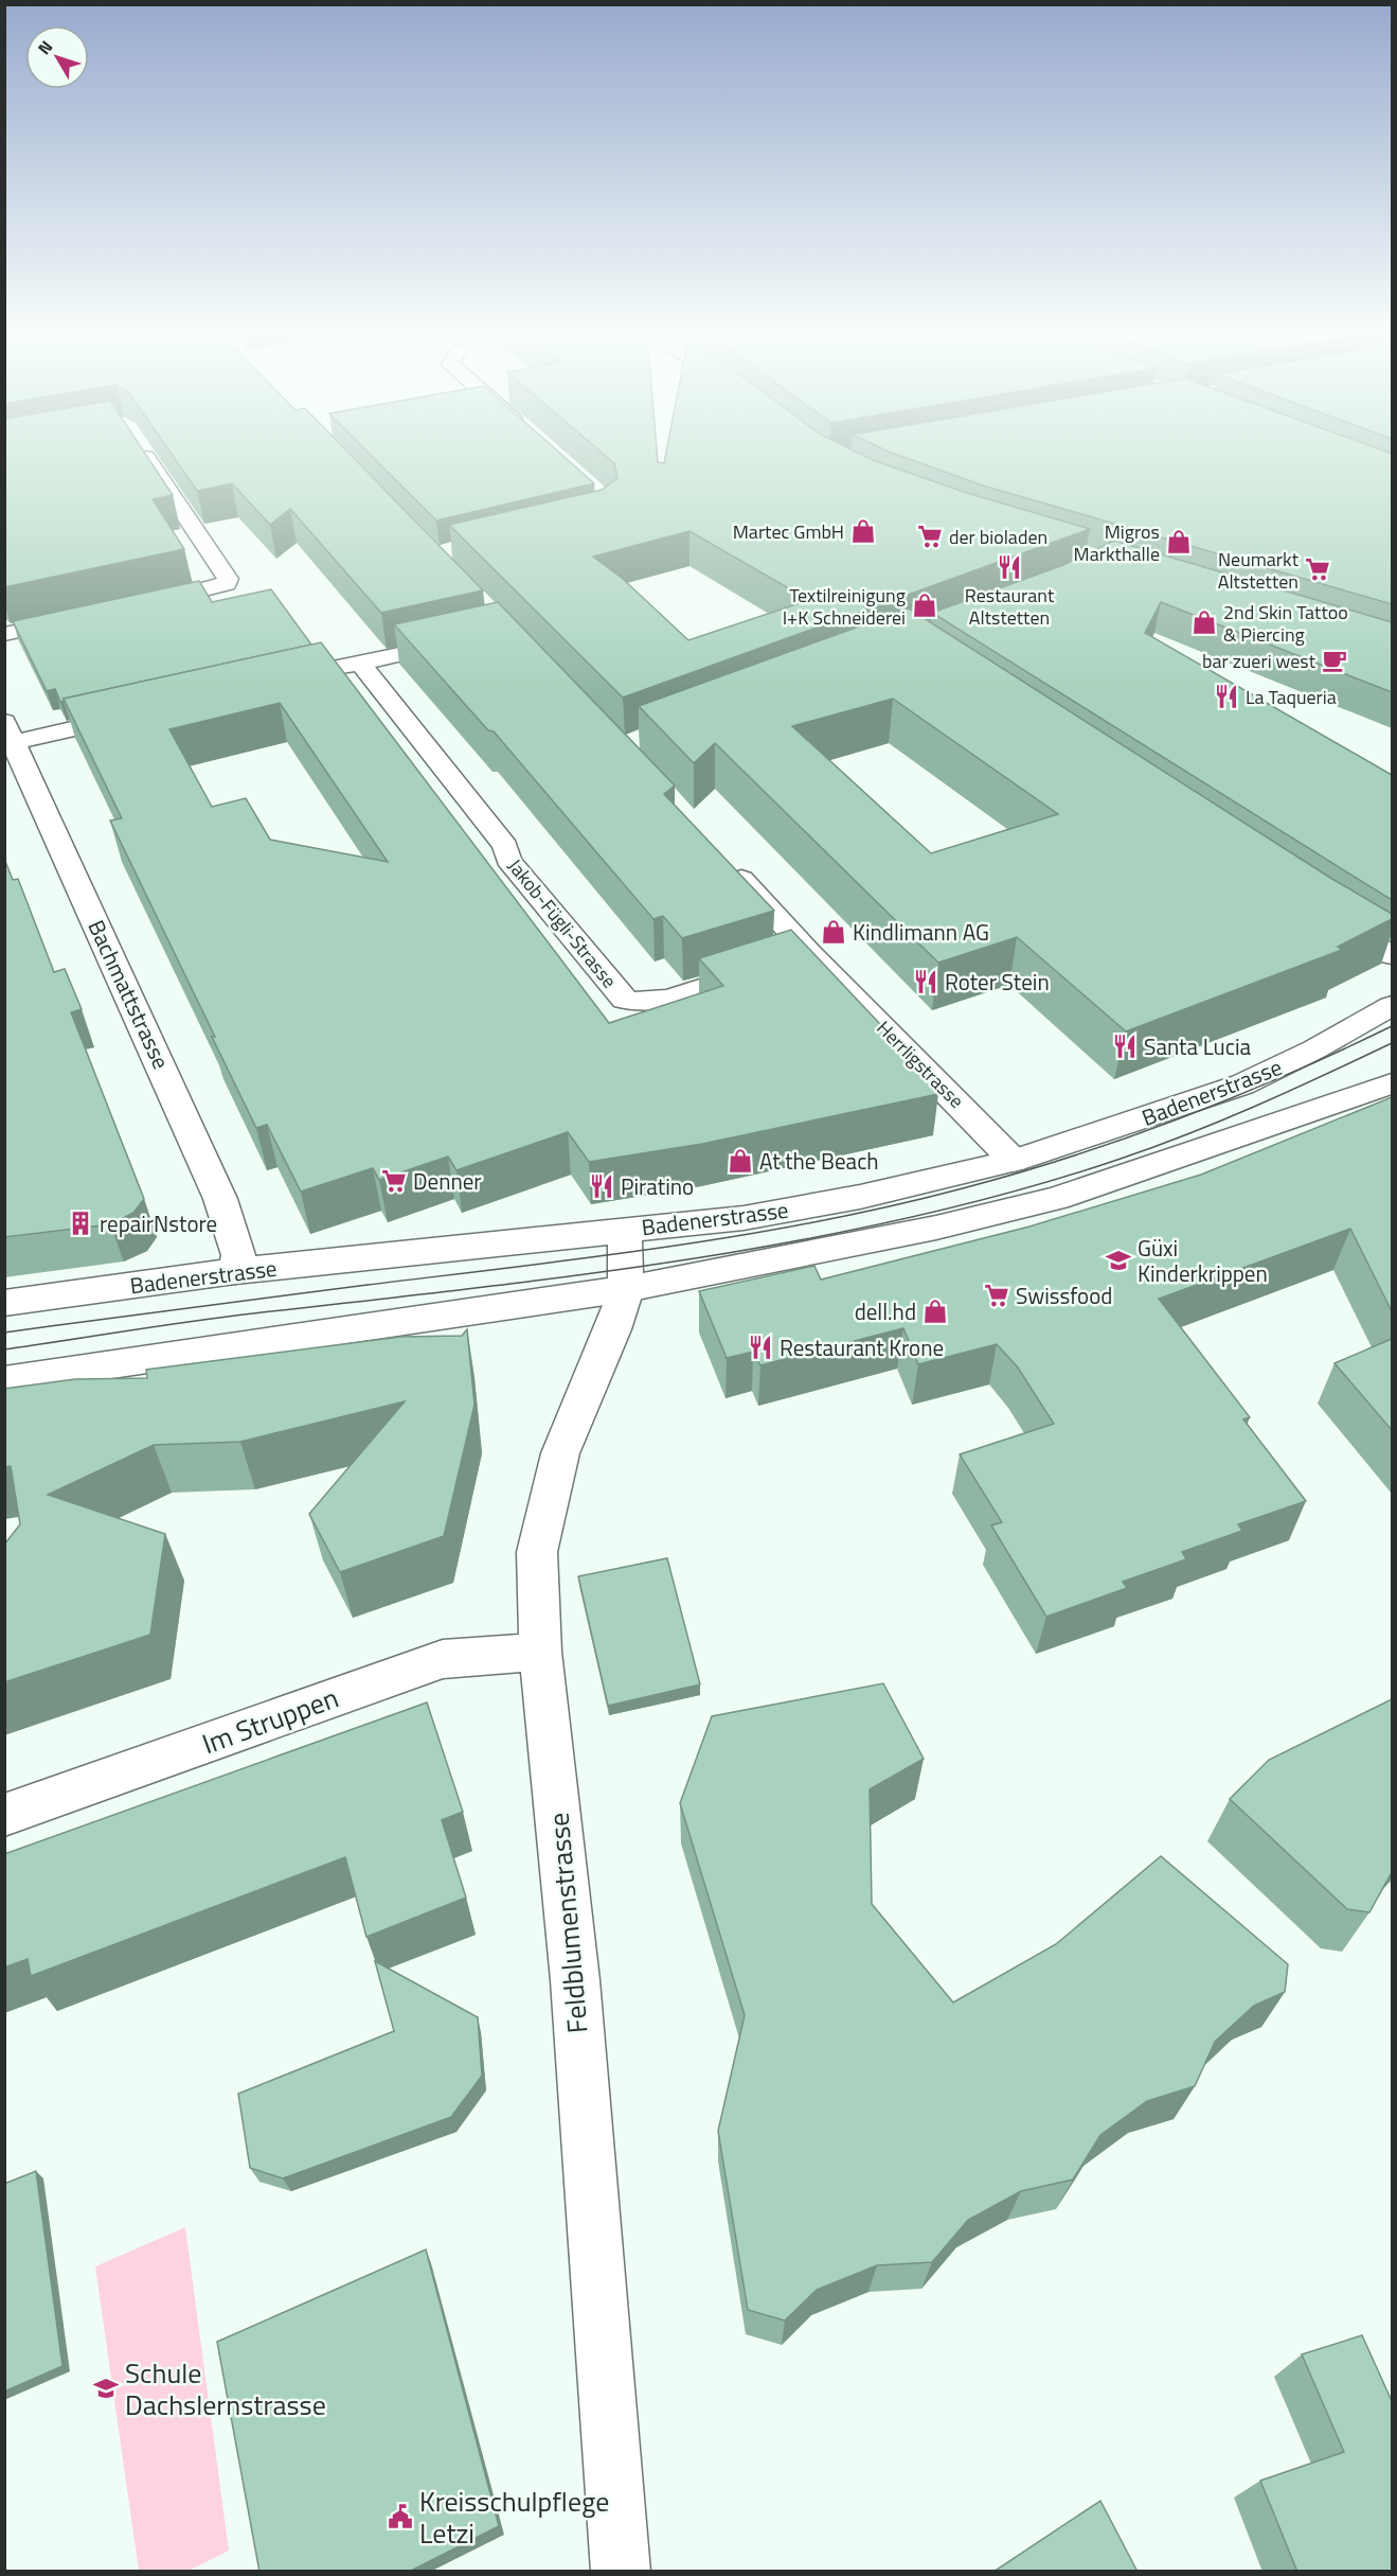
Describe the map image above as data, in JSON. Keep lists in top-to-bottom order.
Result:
{
  "streets": {
    "street": [
      "Jakob-Fügli-Strasse",
      "Bachmattstrasse",
      "Herrligstrasse",
      "Badenerstrasse",
      "Im Struppen",
      "Feldblumenstrasse"
    ]
  },
  "crossings": [
    ["Jakob-Fügli-Strasse", "Herrligstrasse"],
    ["Bachmattstrasse", "Badenerstrasse"],
    ["Herrligstrasse", "Badenerstrasse"],
    ["Badenerstrasse", "Feldblumenstrasse"],
    ["Im Struppen", "Feldblumenstrasse"]
  ],
  "places": {
    "shop": [
      "Martec GmbH",
      "Migros Markthalle",
      "Textilreinigung I+K Schneiderei",
      "2nd Skin Tattoo & Piercing",
      "Kindlimann AG",
      "At the Beach",
      "dell.hd"
    ],
    "supermarket": [
      "der bioladen",
      "Neumarkt Altstetten",
      "Denner",
      "Swissfood"
    ],
    "restaurant": [
      "Restaurant Altstetten",
      "La Taqueria",
      "Roter Stein",
      "Santa Lucia",
      "Piratino",
      "Restaurant Krone"
    ],
    "cafe": ["bar zueri west"],
    "building": ["repairNstore"],
    "school or university": ["Güxi Kinderkrippen", "Schule Dachslernstrasse"],
    "public building": ["Kreisschulpflege Letzi"]
  },
  "north": "top left"
}
